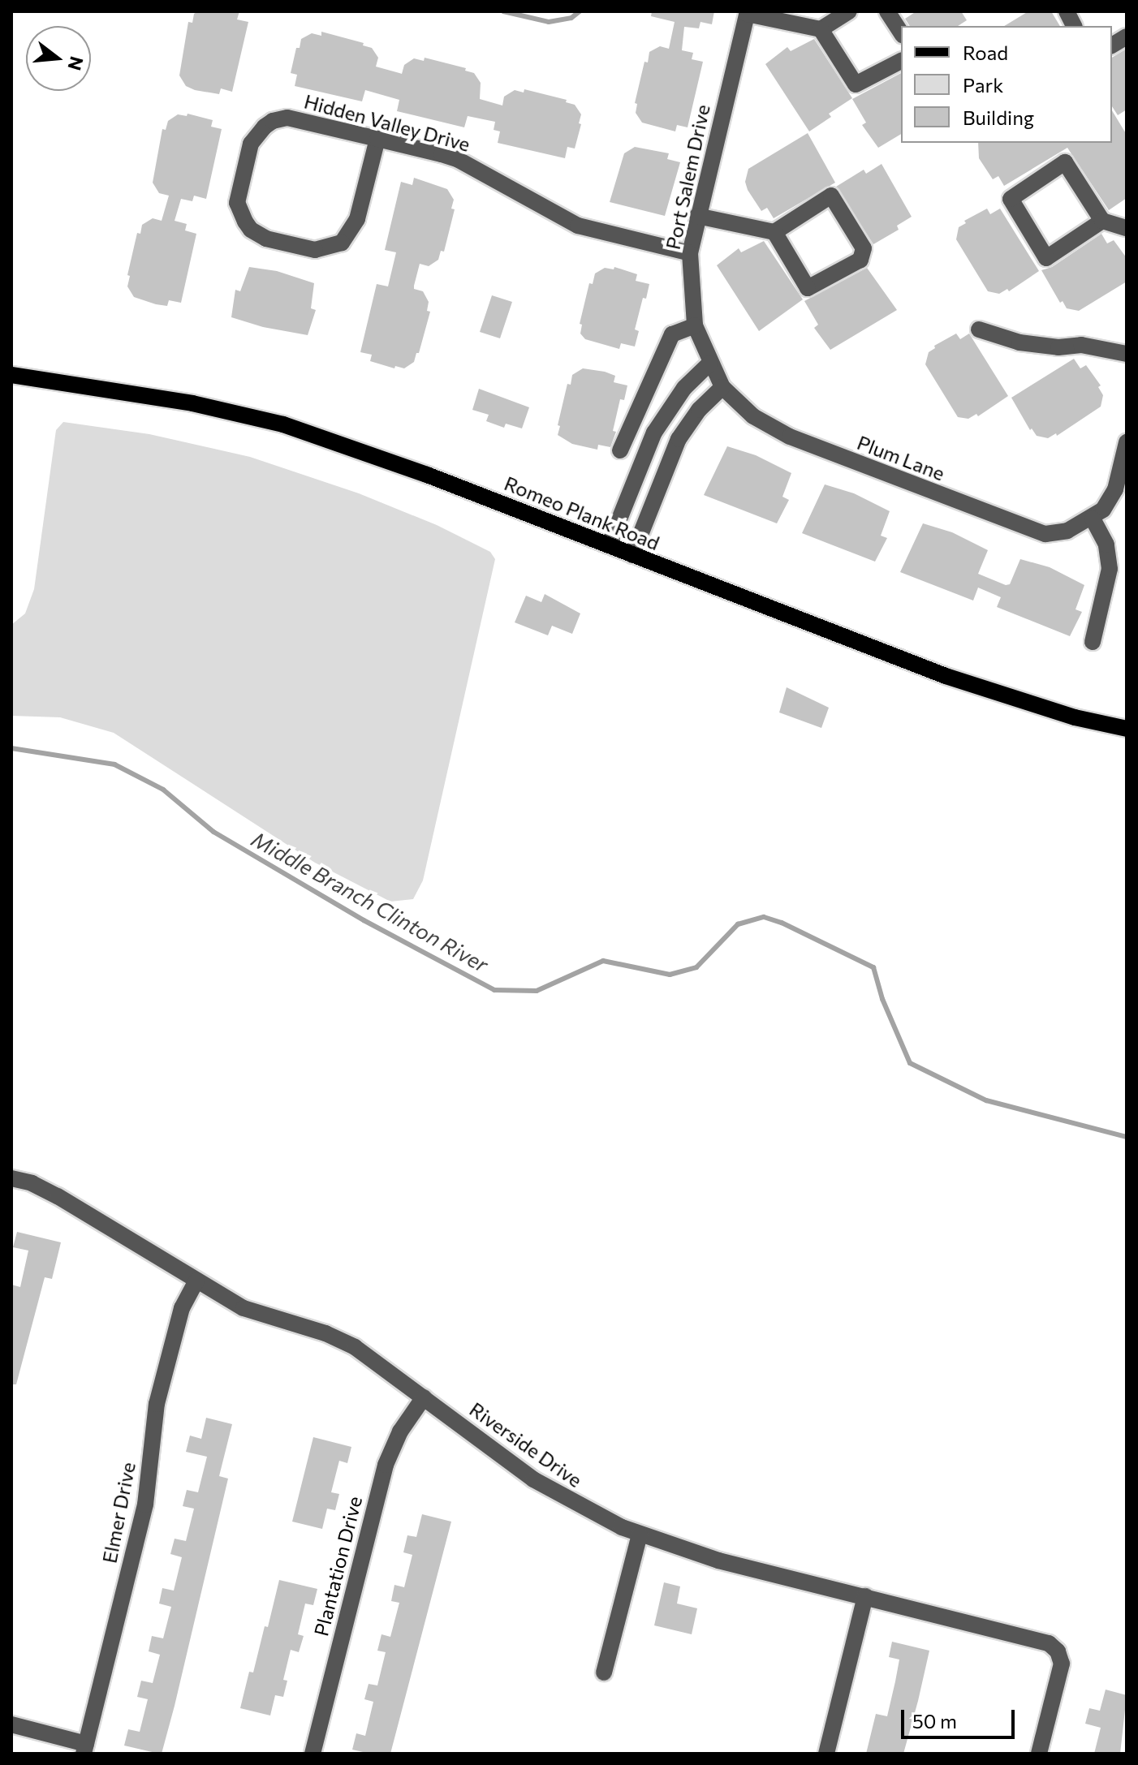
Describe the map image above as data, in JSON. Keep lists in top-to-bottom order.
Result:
{
  "streets": {
    "main road": ["Romeo Plank Road"],
    "street": [
      "Hidden Valley Drive",
      "Port Salem Drive",
      "Plum Lane",
      "Riverside Drive",
      "Elmer Drive",
      "Plantation Drive"
    ]
  },
  "crossings": [
    ["Hidden Valley Drive", "Port Salem Drive"],
    ["Port Salem Drive", "Plum Lane"],
    ["Riverside Drive", "Elmer Drive"],
    ["Riverside Drive", "Plantation Drive"]
  ],
  "water": ["Middle Branch Clinton River"],
  "legend": ["Road", "Park", "Building"],
  "scale_bar": "50 m",
  "north": "right"
}
